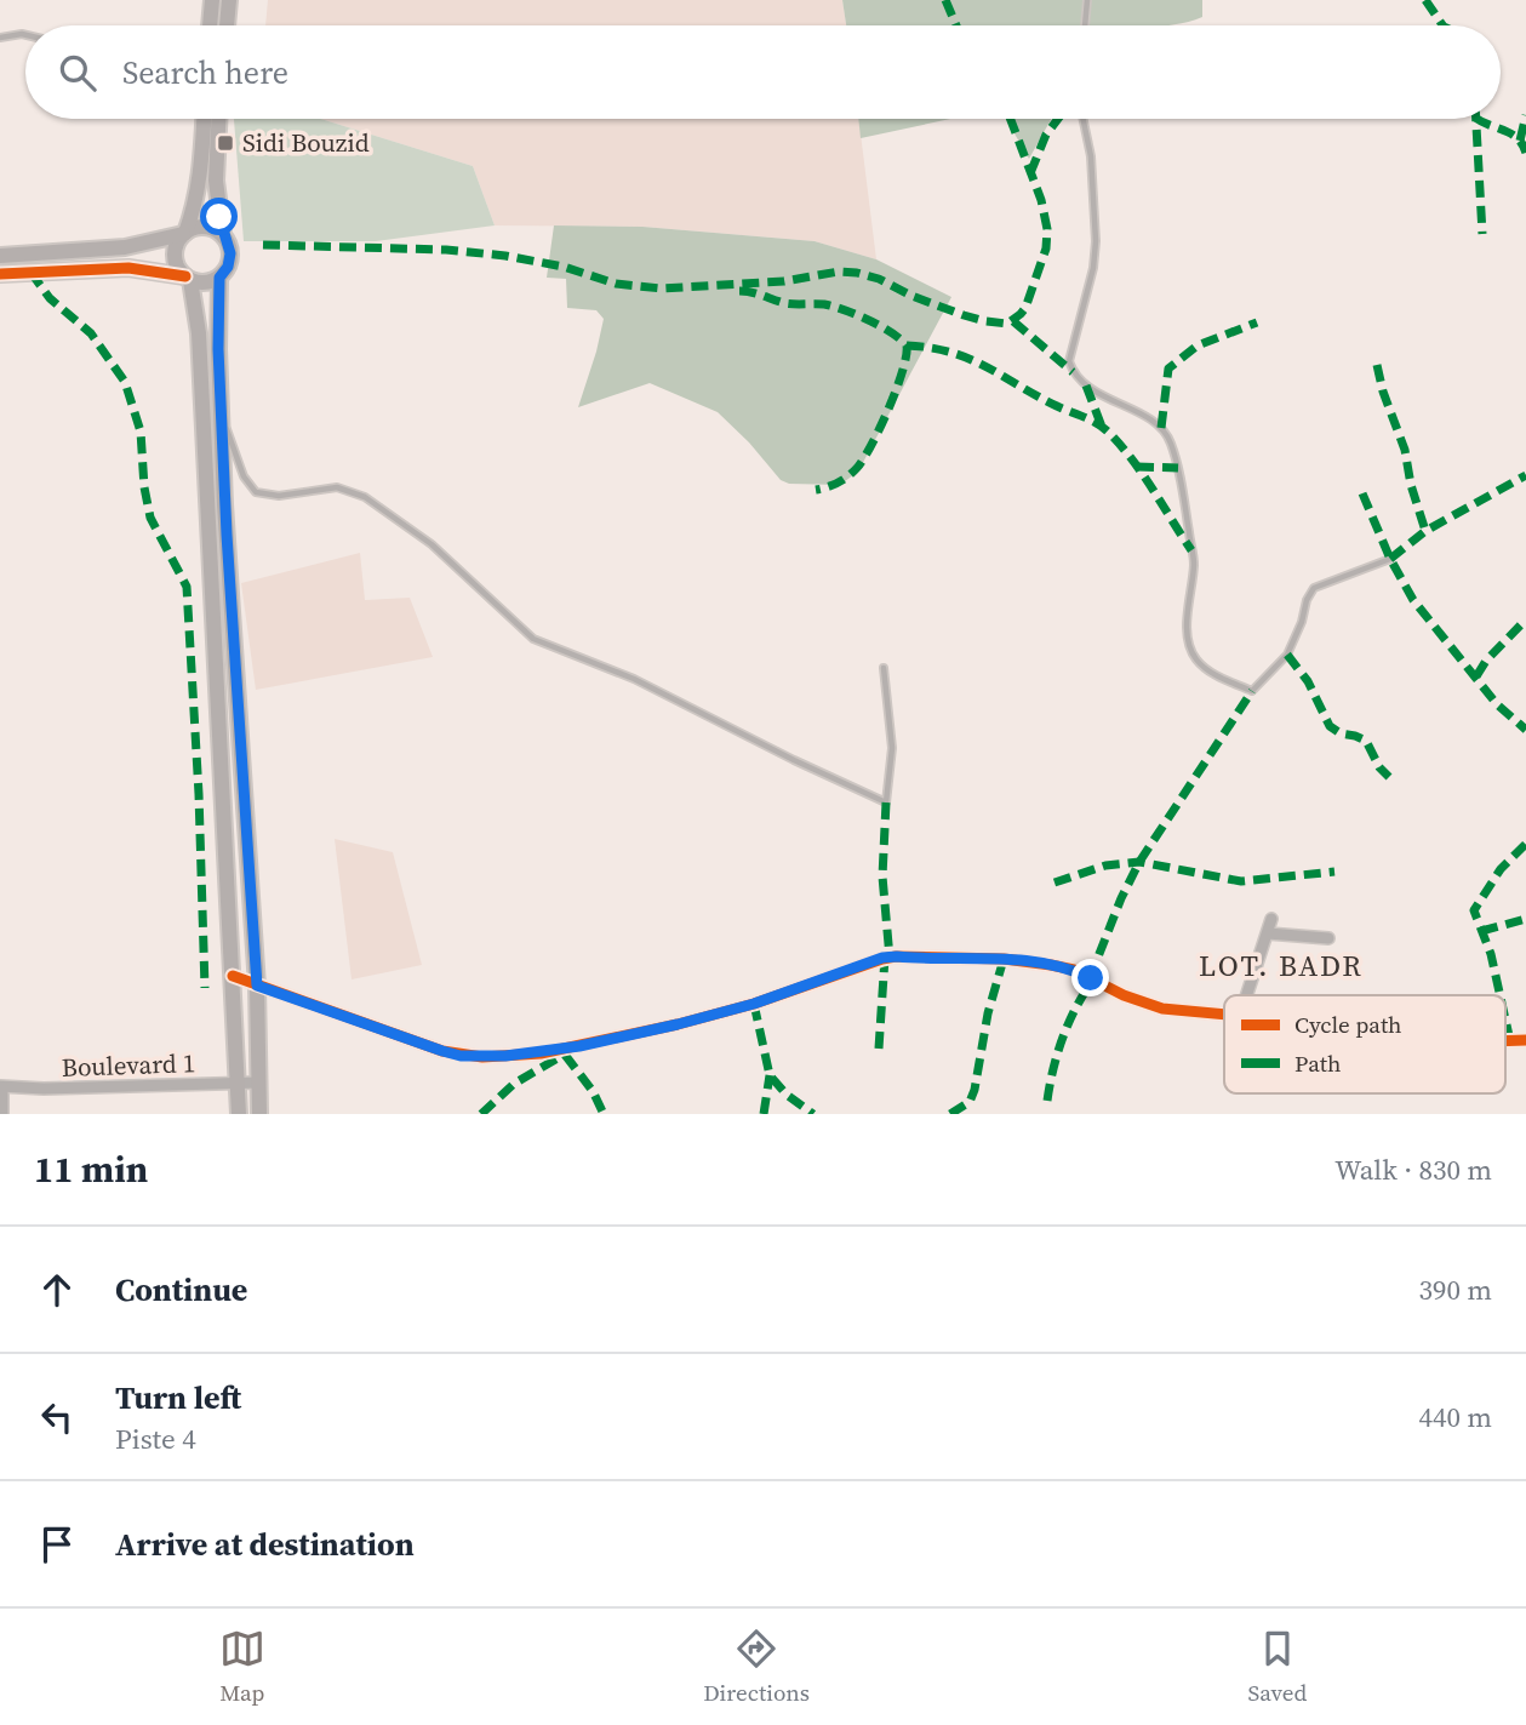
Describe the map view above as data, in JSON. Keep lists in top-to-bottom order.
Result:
{
  "streets": {
    "street": ["Boulevard 1"]
  },
  "districts": ["LOT. BADR"],
  "places": {
    "transit": ["Sidi Bouzid"]
  },
  "legend": ["Cycle path", "Path"],
  "page": {
    "search": "Search here",
    "heading": ["11 min", "Walk · 830 m"],
    "list": [
      ["Continue", "390 m"],
      ["Turn left", "Piste 4", "440 m"],
      "Arrive at destination"
    ],
    "nav": ["Map", "Directions", "Saved"]
  }
}
